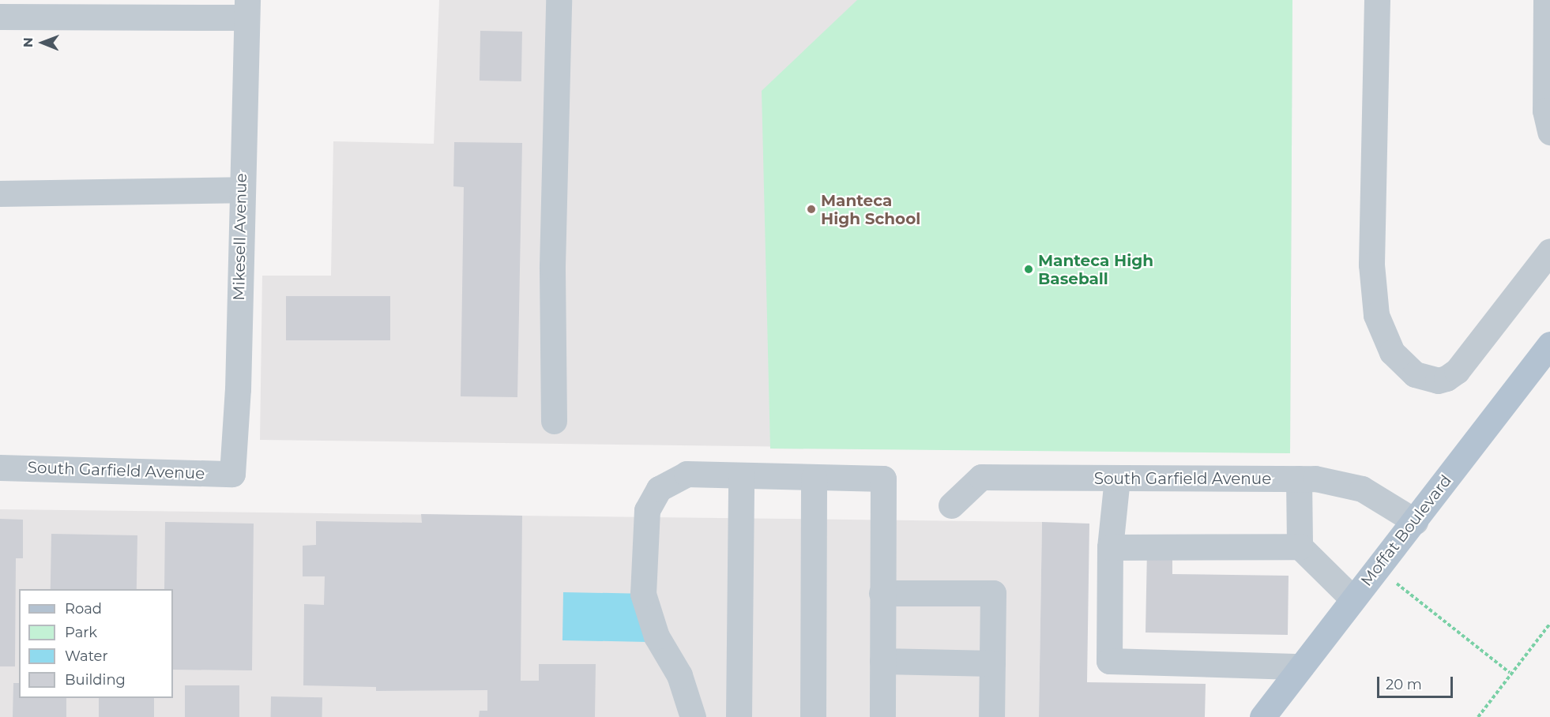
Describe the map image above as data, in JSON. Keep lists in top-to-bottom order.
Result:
{
  "streets": {
    "main road": ["Moffat Boulevard"],
    "street": ["Mikesell Avenue", "South Garfield Avenue"]
  },
  "crossings": [
    ["Mikesell Avenue", "South Garfield Avenue"],
    ["South Garfield Avenue", "Moffat Boulevard"]
  ],
  "places": ["Manteca High School", "Manteca High Baseball"],
  "legend": [
    "Road",
    "Park",
    "Water",
    "Building"
  ],
  "scale_bar": "20 m",
  "north": "left"
}
